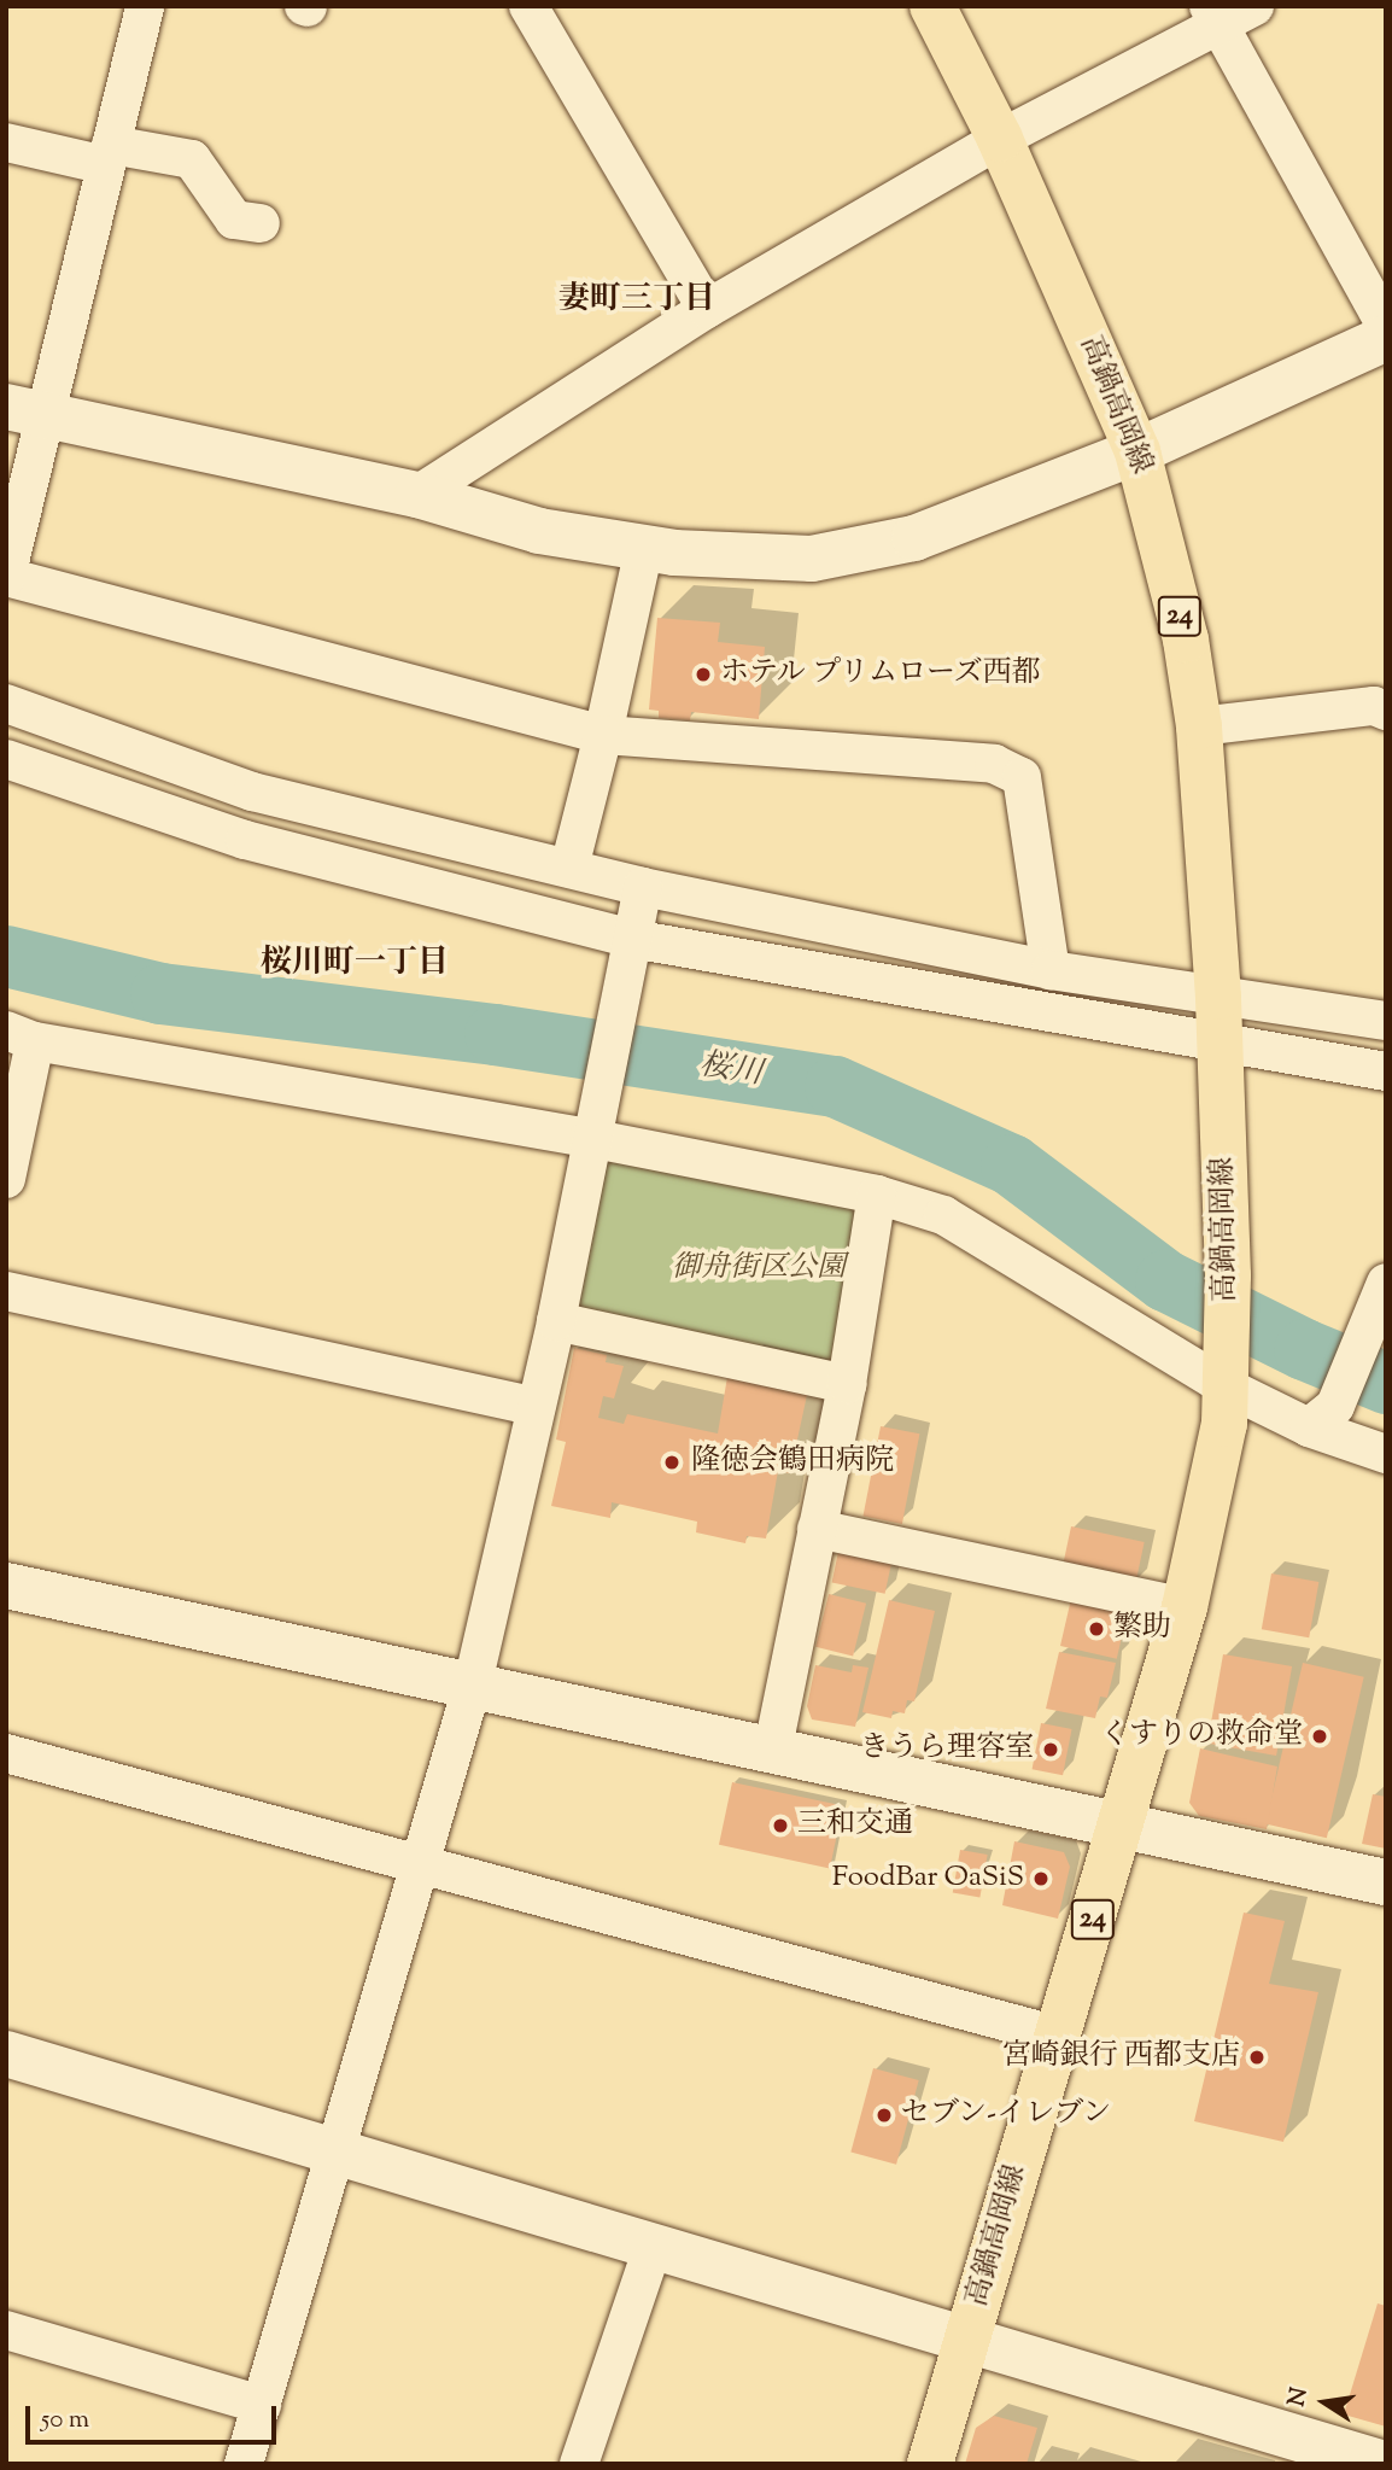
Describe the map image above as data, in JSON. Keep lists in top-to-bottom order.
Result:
{
  "streets": {
    "main road": ["高鍋高岡線", "24"]
  },
  "districts": ["妻町三丁目", "桜川町一丁目"],
  "water": ["桜川"],
  "parks": ["御舟街区公園"],
  "places": [
    "ホテル プリムローズ西都",
    "隆徳会鶴田病院",
    "繁助",
    "くすりの救命堂",
    "きうら理容室",
    "三和交通",
    "FoodBar OaSiS",
    "宮崎銀行 西都支店",
    "セブン-イレブン"
  ],
  "scale_bar": "50 m",
  "north": "left"
}
